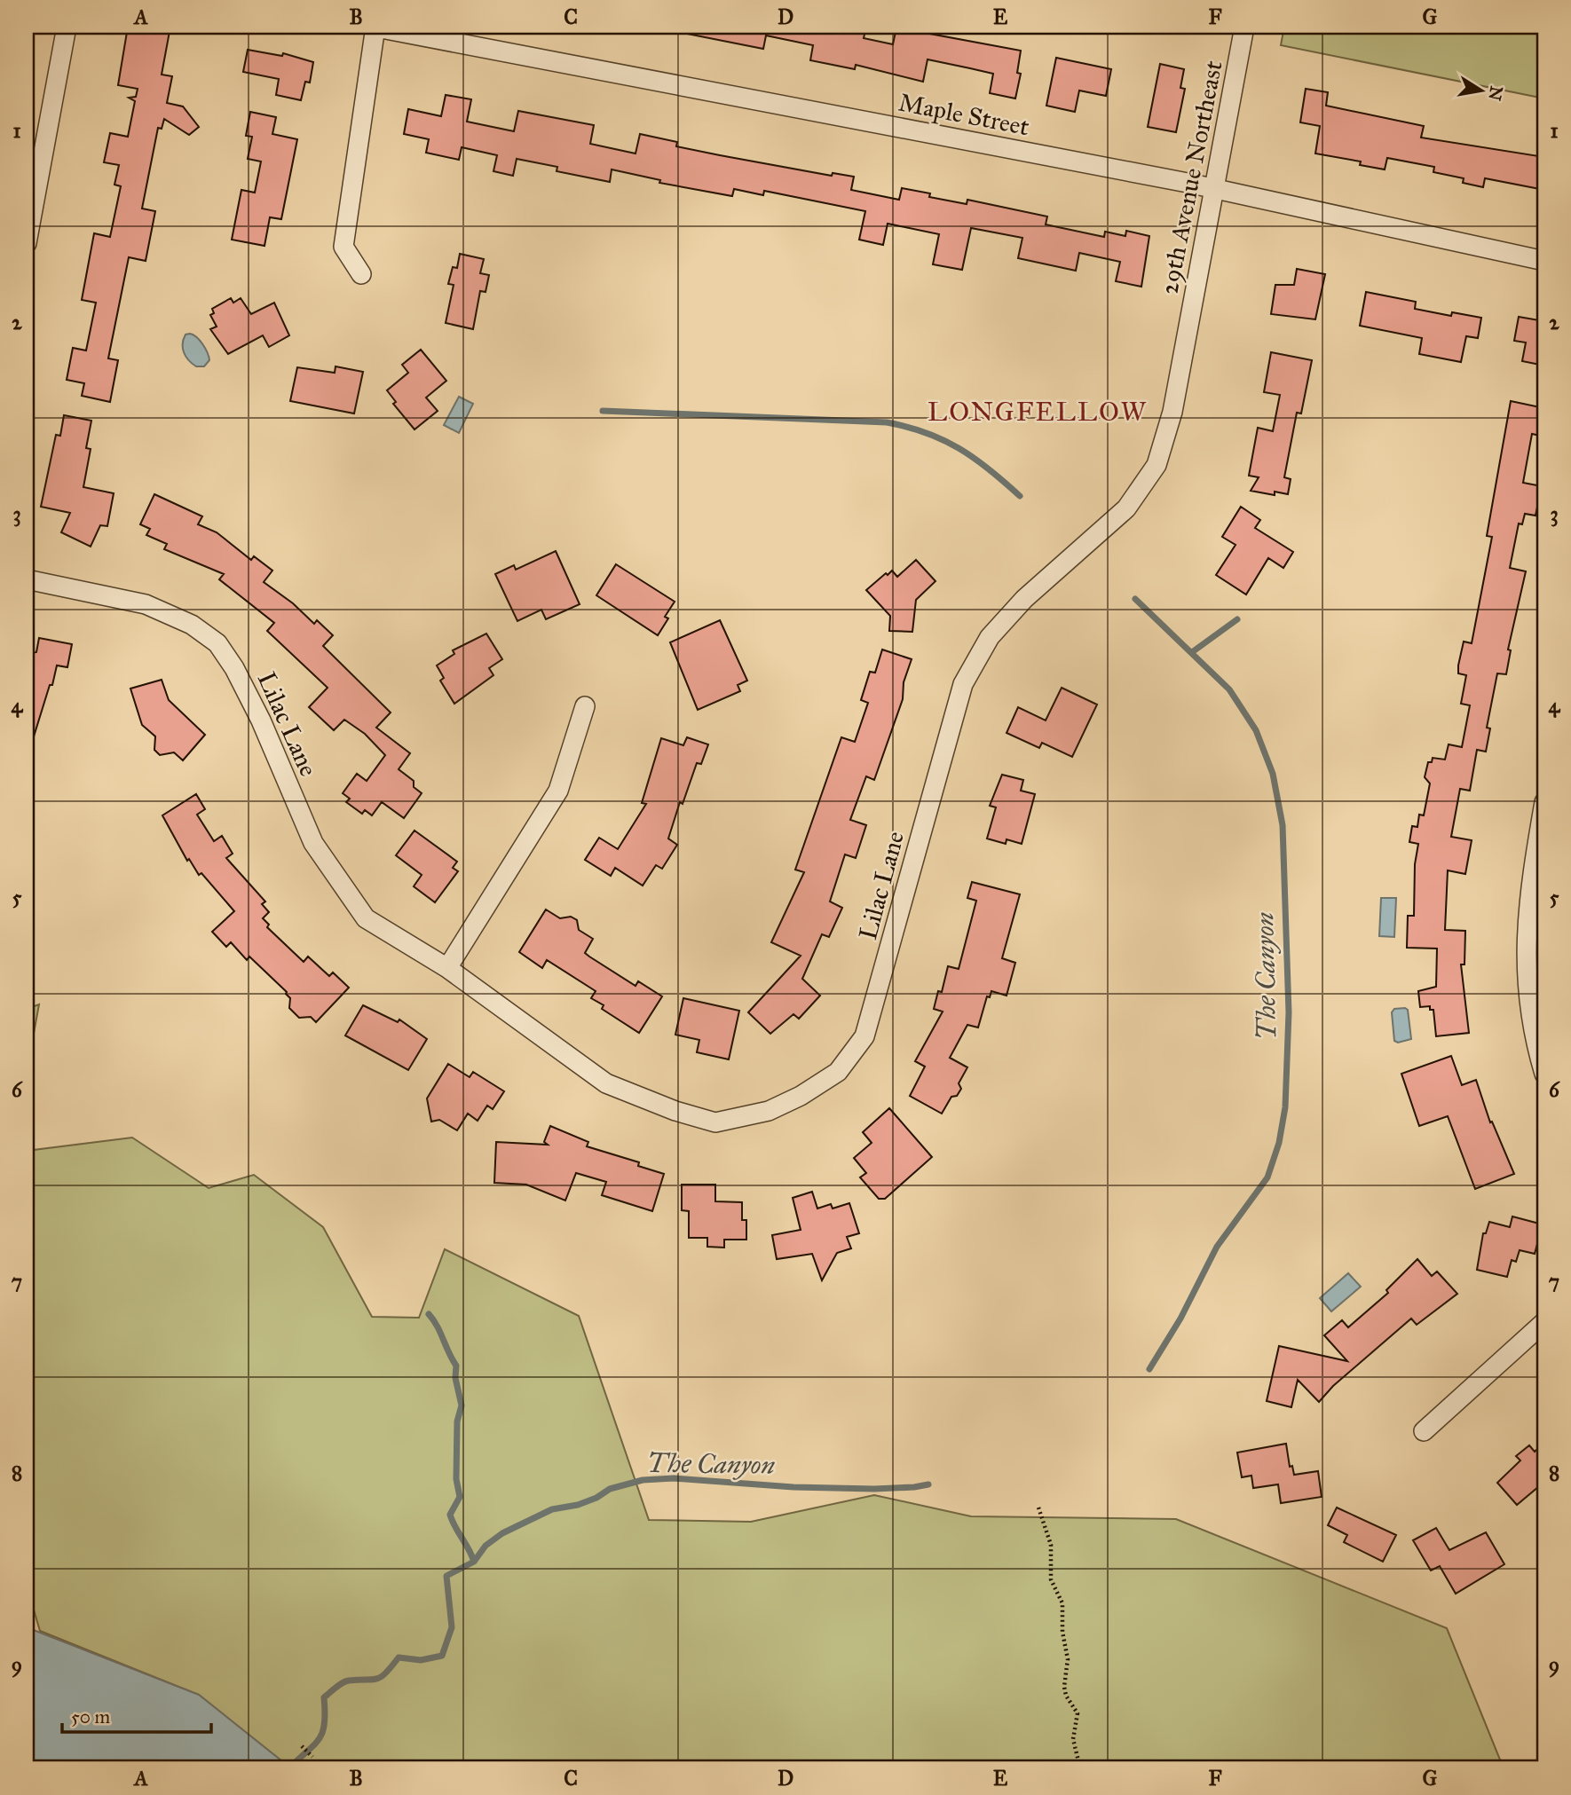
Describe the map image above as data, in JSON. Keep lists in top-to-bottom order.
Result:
{
  "streets": {
    "street": ["Maple Street", "29th Avenue Northeast", "Lilac Lane"]
  },
  "crossings": [
    ["Maple Street", "29th Avenue Northeast"],
    ["29th Avenue Northeast", "Lilac Lane"]
  ],
  "districts": ["LONGFELLOW"],
  "water": ["The Canyon"],
  "scale_bar": "50 m",
  "north": "right",
  "grid": {
    "columns": [
      "A",
      "B",
      "C",
      "D",
      "E",
      "F",
      "G"
    ],
    "rows": [
      "1",
      "2",
      "3",
      "4",
      "5",
      "6",
      "7",
      "8",
      "9"
    ]
  }
}
